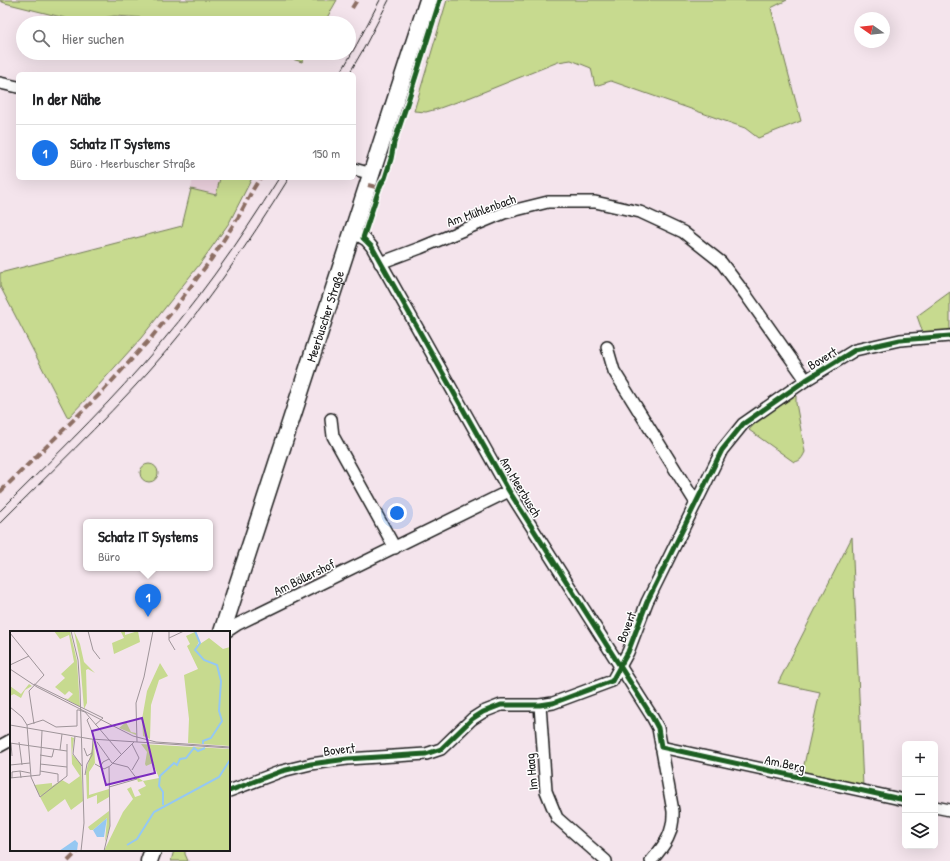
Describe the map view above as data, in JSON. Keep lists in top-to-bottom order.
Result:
{
  "streets": {
    "main road": ["Meerbuscher Straße"],
    "street": [
      "Am Mühlenbach",
      "Bovert",
      "Am Meerbusch",
      "Am Böllershof",
      "Am Berg",
      "Im Haag"
    ]
  },
  "crossings": [
    ["Am Mühlenbach", "Bovert"],
    ["Am Mühlenbach", "Am Meerbusch"],
    ["Meerbuscher Straße", "Am Meerbusch"],
    ["Bovert", "Am Meerbusch"],
    ["Bovert", "Im Haag"],
    ["Am Meerbusch", "Am Böllershof"],
    ["Am Meerbusch", "Am Berg"]
  ],
  "north": "left",
  "page": {
    "search": "Hier suchen",
    "heading": "In der Nähe",
    "list": [
      {
        "mark": "1",
        "name": "Schatz IT Systems",
        "note": "Büro · Meerbuscher Straße",
        "value": "150 m"
      }
    ],
    "popup": ["Schatz IT Systems", "Büro"],
    "pins": "1",
    "map_buttons": ["+", "−"]
  }
}
